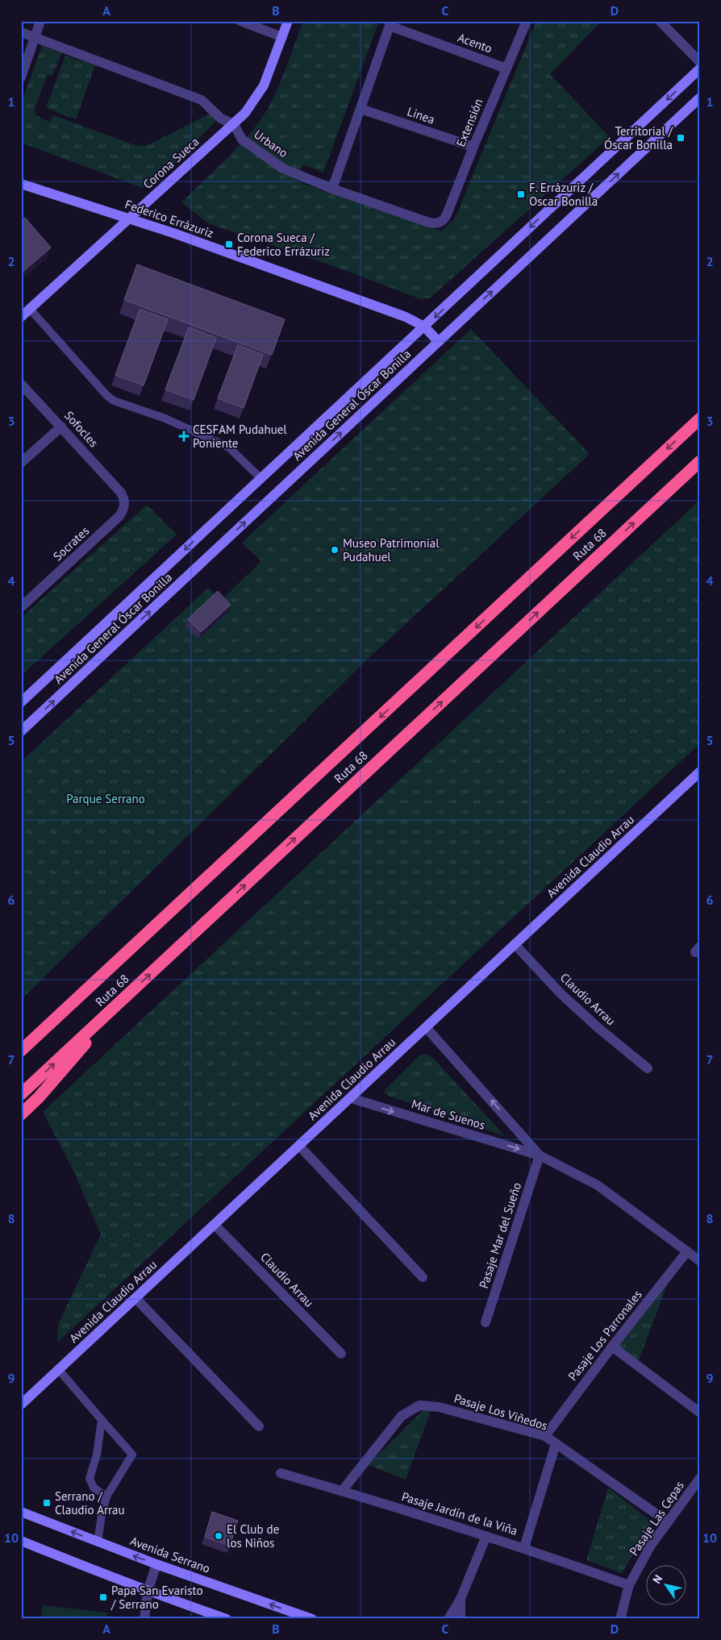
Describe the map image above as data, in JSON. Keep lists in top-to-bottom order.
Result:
{
  "streets": {
    "highway": ["Ruta 68"],
    "street": [
      "Acento",
      "Linea",
      "Extensión",
      "Urbano",
      "Corona Sueca",
      "Federico Errázuriz",
      "Avenida General Óscar Bonilla",
      "Sofocles",
      "Socrates",
      "Avenida Claudio Arrau",
      "Claudio Arrau",
      "Mar de Suenos",
      "Pasaje Mar del Sueño",
      "Pasaje Los Parronales",
      "Pasaje Los Viñedos",
      "Pasaje Jardín de la Viña",
      "Pasaje Las Cepas",
      "Avenida Serrano"
    ]
  },
  "crossings": [
    ["Acento", "Extensión"],
    ["Linea", "Extensión"],
    ["Extensión", "Urbano"],
    ["Urbano", "Corona Sueca"],
    ["Corona Sueca", "Federico Errázuriz"],
    ["Federico Errázuriz", "Avenida General Óscar Bonilla"],
    ["Sofocles", "Socrates"],
    ["Avenida Claudio Arrau", "Claudio Arrau"],
    ["Avenida Claudio Arrau", "Mar de Suenos"],
    ["Mar de Suenos", "Pasaje Mar del Sueño"],
    ["Mar de Suenos", "Pasaje Los Parronales"],
    ["Pasaje Los Parronales", "Pasaje Los Viñedos"],
    ["Pasaje Los Viñedos", "Pasaje Jardín de la Viña"],
    ["Pasaje Los Viñedos", "Pasaje Las Cepas"],
    ["Pasaje Jardín de la Viña", "Pasaje Las Cepas"]
  ],
  "parks": ["Parque Serrano"],
  "places": {
    "transit": [
      "Territorial / Óscar Bonilla",
      "F. Errázuriz / Oscar Bonilla",
      "Corona Sueca / Federico Errázuriz",
      "Serrano / Claudio Arrau",
      "Papa San Evaristo / Serrano"
    ],
    "health": ["CESFAM Pudahuel Poniente"],
    "other": ["Museo Patrimonial Pudahuel", "El Club de los Niños"]
  },
  "north": "top left",
  "grid": {
    "columns": [
      "A",
      "B",
      "C",
      "D"
    ],
    "rows": [
      "1",
      "2",
      "3",
      "4",
      "5",
      "6",
      "7",
      "8",
      "9",
      "10"
    ]
  }
}
